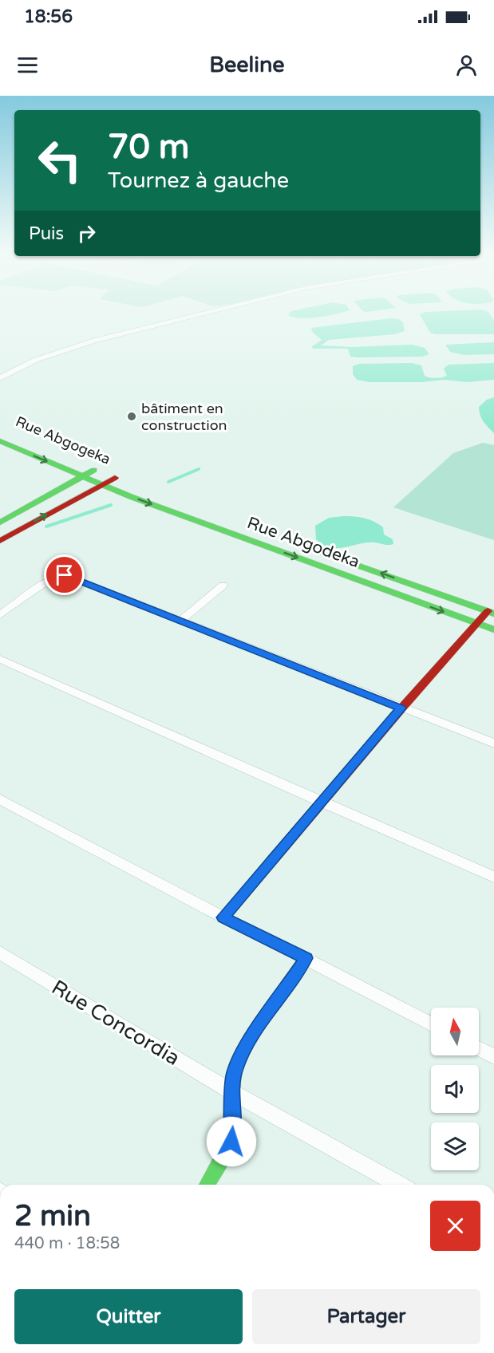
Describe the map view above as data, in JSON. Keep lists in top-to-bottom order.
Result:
{
  "streets": {
    "main road": ["Rue Abgogeka", "Rue Abgodeka"],
    "street": ["Rue Concordia"]
  },
  "crossings": [
    ["Rue Abgogeka", "Rue Abgodeka"]
  ],
  "places": ["bâtiment en construction"],
  "north": "top",
  "page": {
    "status": "18:56",
    "header": "Beeline",
    "turn": ["70 m", "Tournez à gauche"],
    "then": "Puis",
    "heading": ["2 min", "440 m · 18:58"],
    "buttons": ["Quitter", "Partager"]
  }
}
